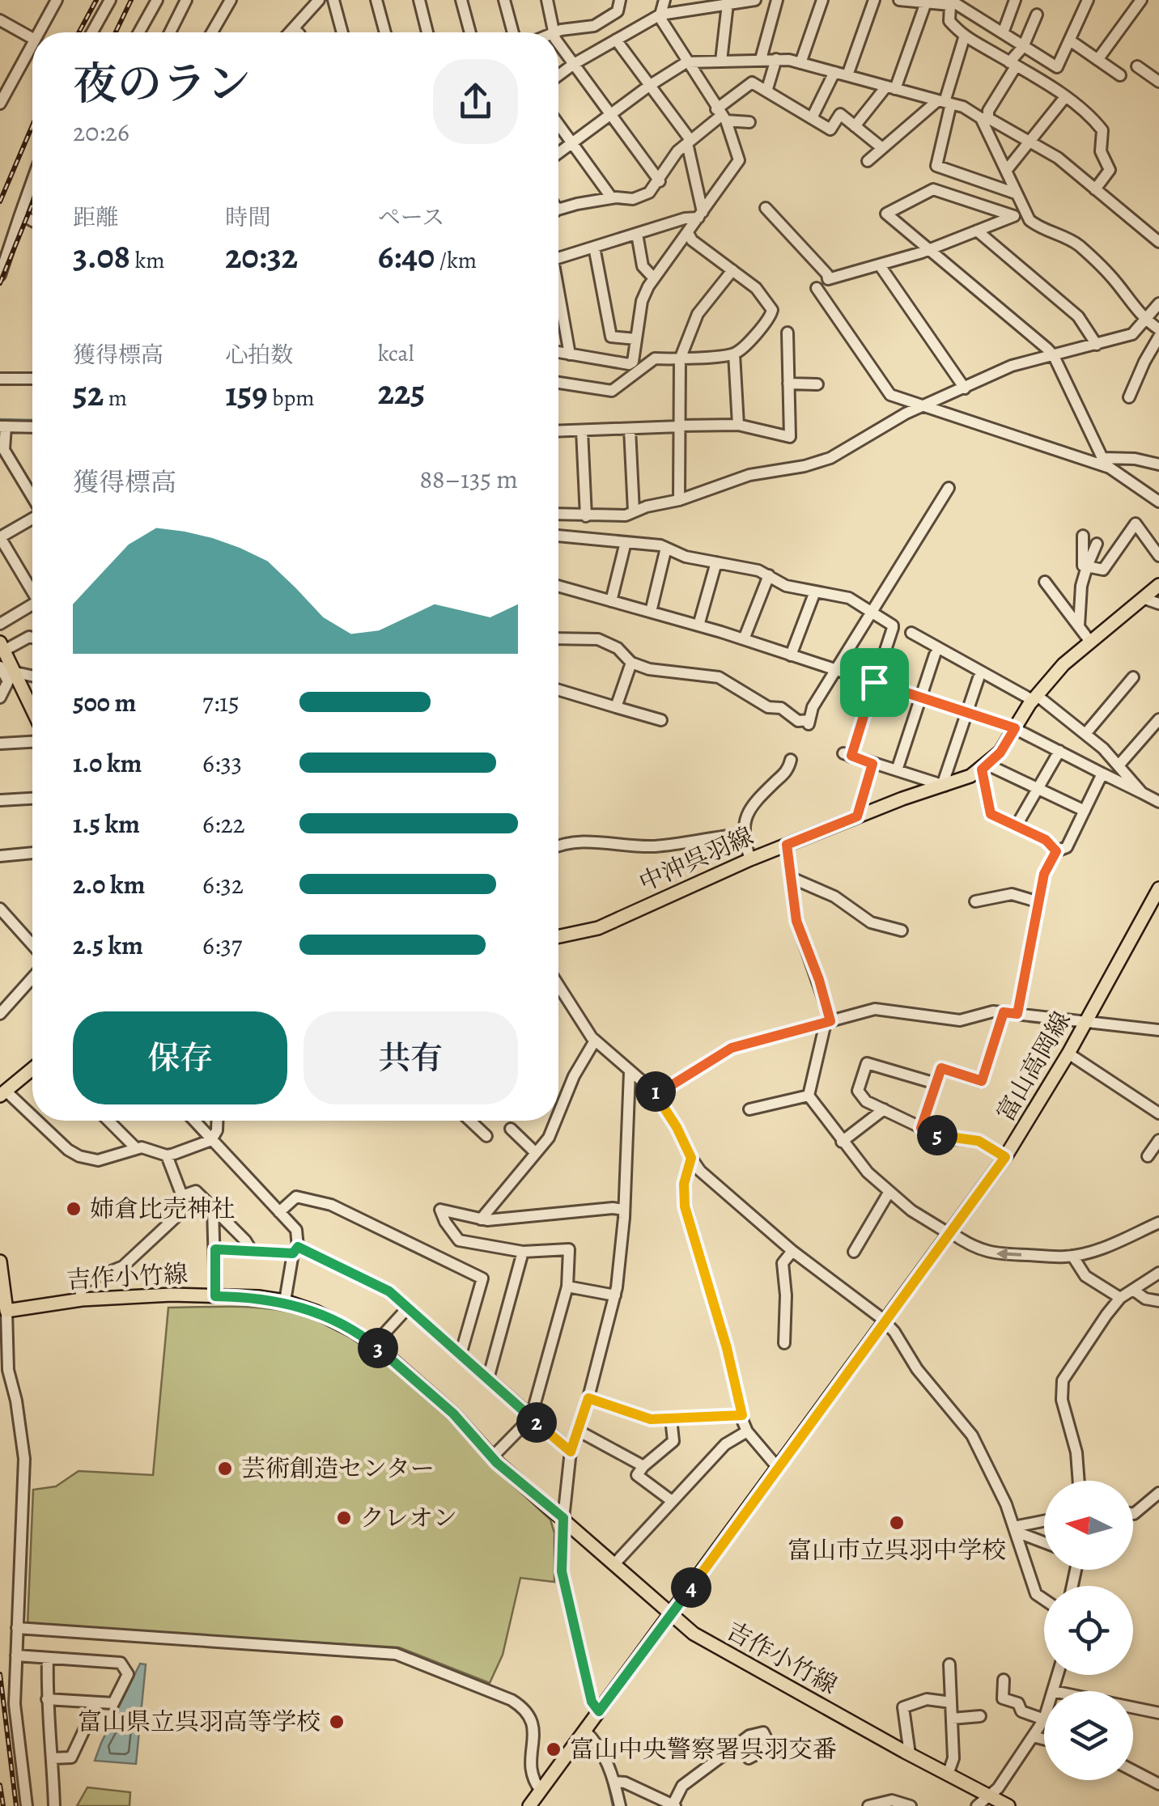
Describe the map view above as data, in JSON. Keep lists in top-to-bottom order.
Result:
{
  "streets": {
    "main road": ["中沖呉羽線", "富山高岡線", "吉作小竹線"]
  },
  "crossings": [
    ["富山高岡線", "吉作小竹線"]
  ],
  "places": [
    "姉倉比売神社",
    "芸術創造センター",
    "クレオン",
    "富山市立呉羽中学校",
    "富山県立呉羽高等学校",
    "富山中央警察署呉羽交番"
  ],
  "north": "left",
  "page": {
    "heading": ["夜のラン", "20:26"],
    "stats": [
      ["距離", "3.08 km"],
      ["時間", "20:32"],
      ["ペース", "6:40 /km"],
      ["獲得標高", "52 m"],
      ["心拍数", "159 bpm"],
      ["kcal", "225"]
    ],
    "chart": ["獲得標高", "88–135 m"],
    "list": [
      {
        "name": "500 m",
        "note": "7:15"
      },
      {
        "name": "1.0 km",
        "note": "6:33"
      },
      {
        "name": "1.5 km",
        "note": "6:22"
      },
      {
        "name": "2.0 km",
        "note": "6:32"
      },
      {
        "name": "2.5 km",
        "note": "6:37"
      }
    ],
    "buttons": ["保存", "共有"],
    "pins": [
      "1",
      "5",
      "3",
      "2",
      "4"
    ]
  }
}
